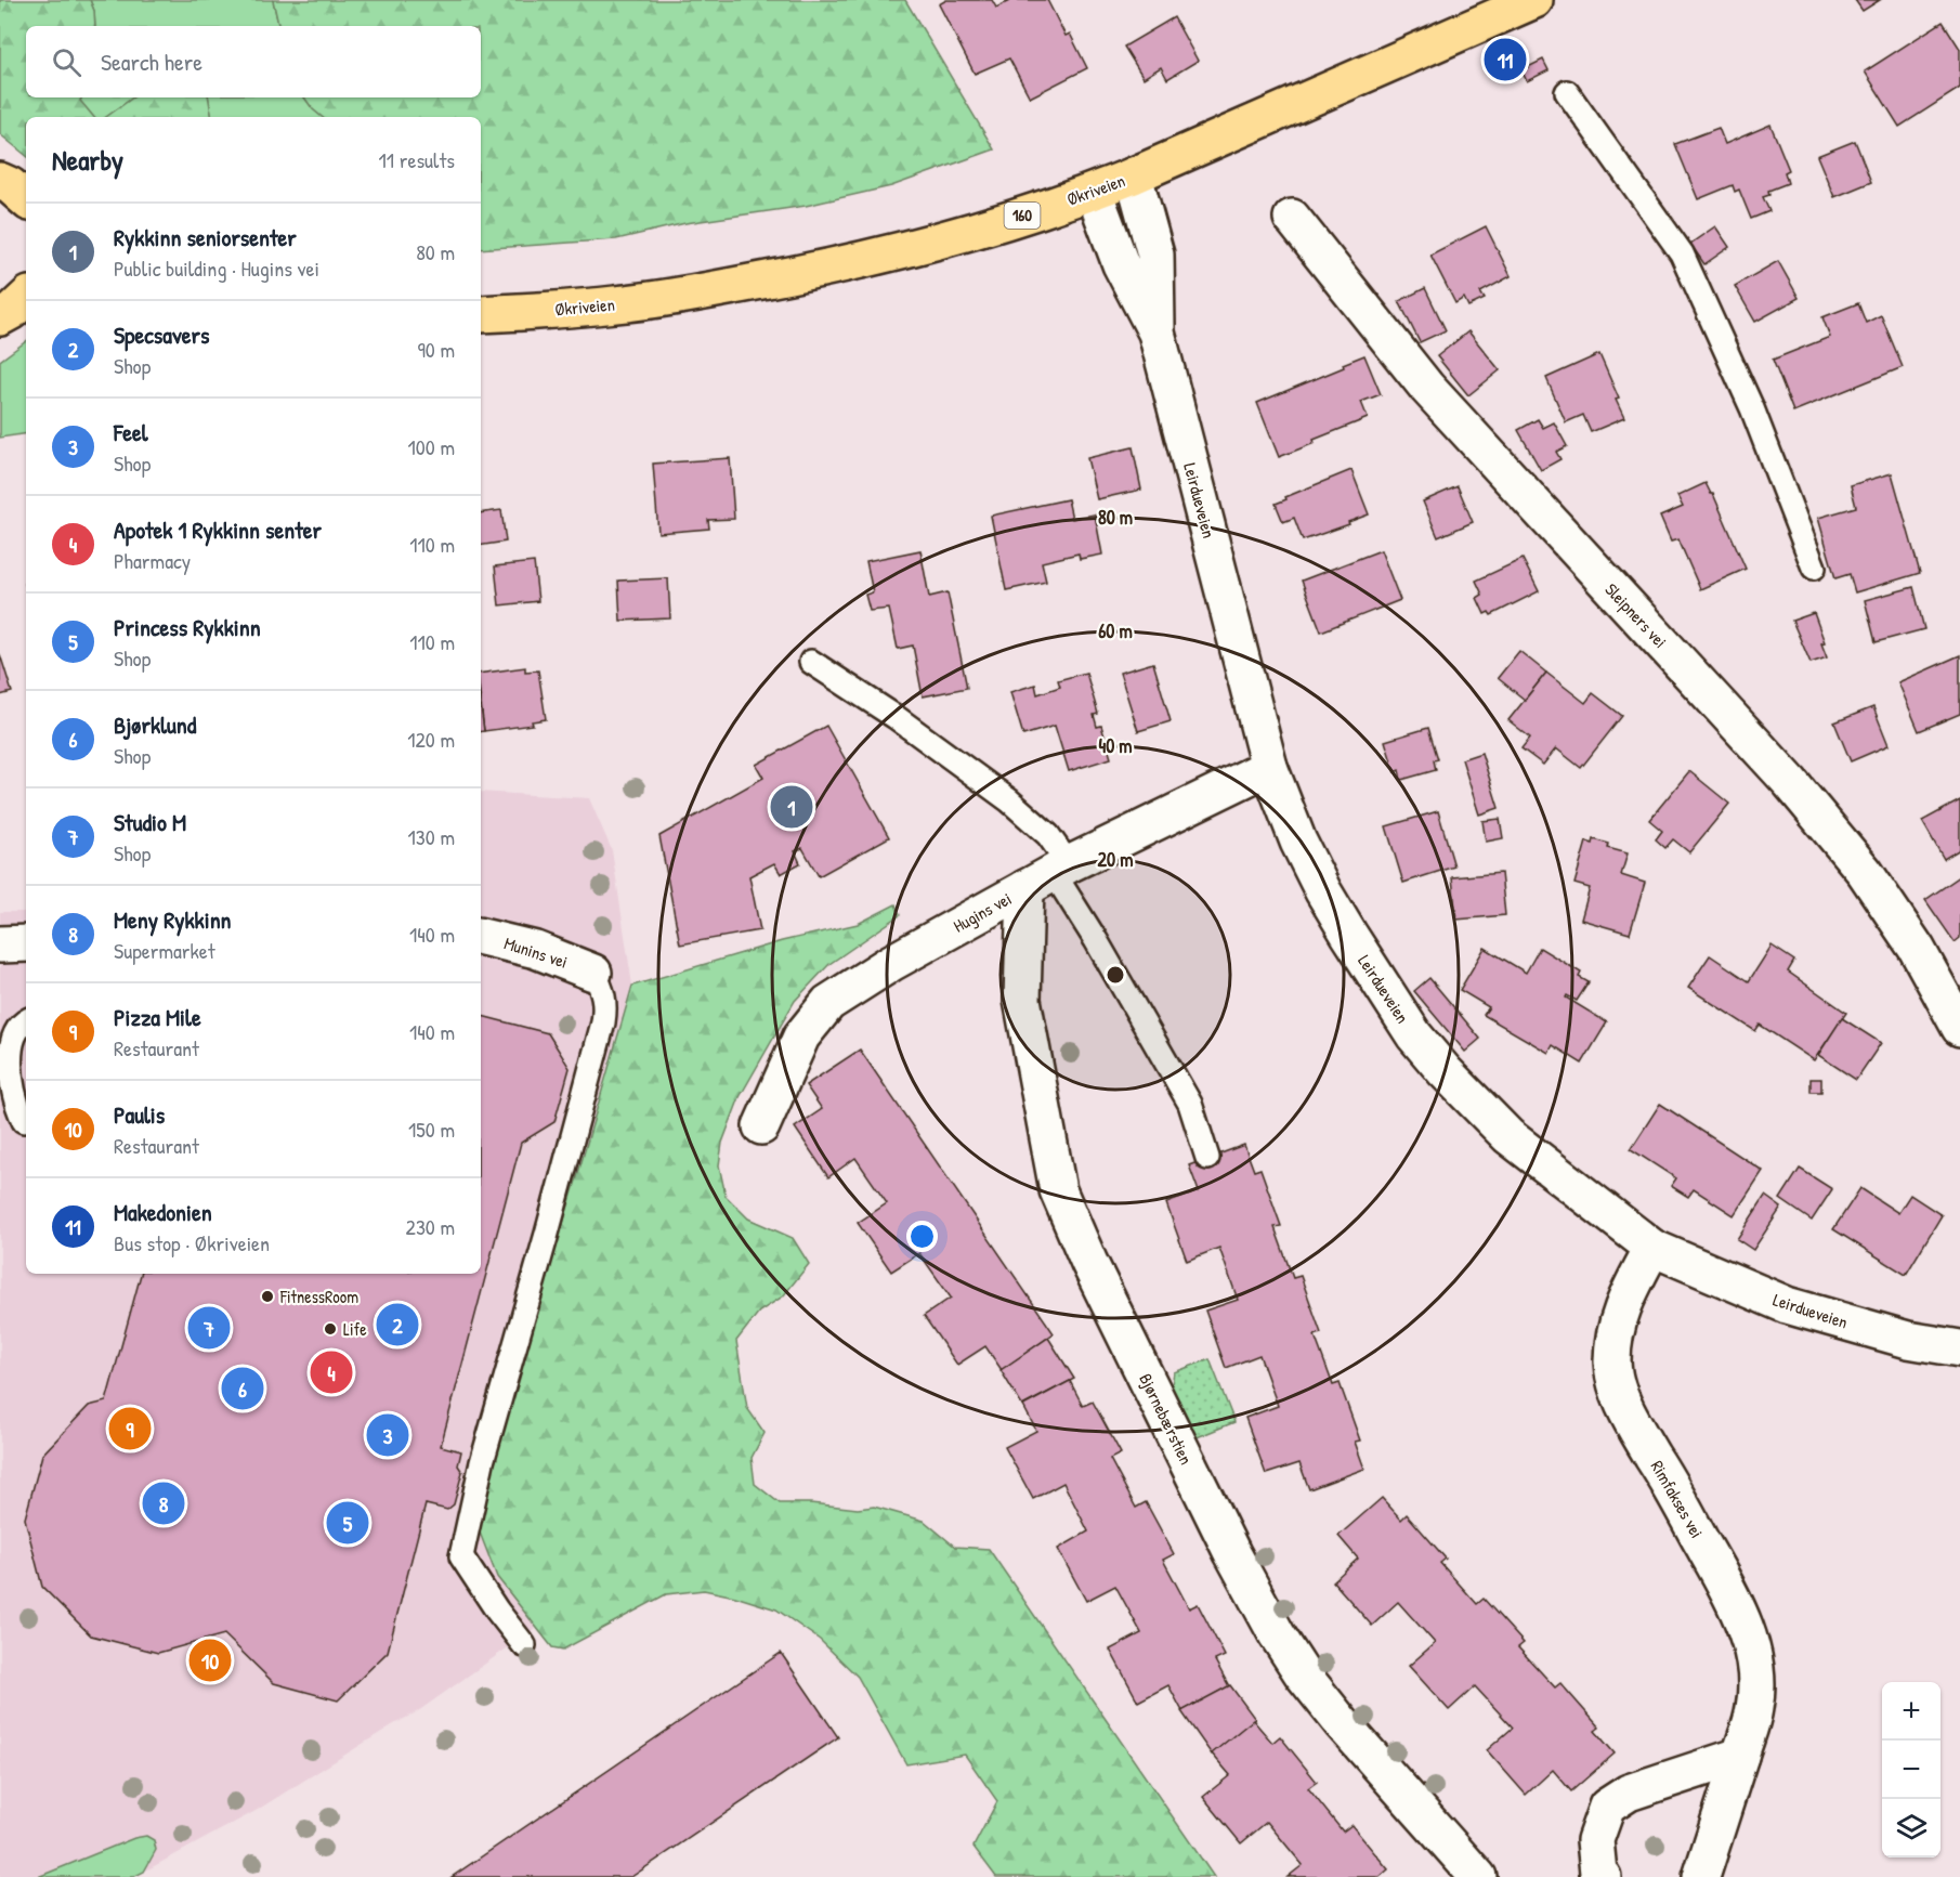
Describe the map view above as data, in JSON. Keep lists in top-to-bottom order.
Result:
{
  "streets": {
    "main road": ["Økriveien", "160"],
    "street": [
      "Leirdueveien",
      "Sleipners vei",
      "Hugins vei",
      "Munins vei",
      "Bjørnebærstien",
      "Rimfakses vei"
    ]
  },
  "crossings": [
    ["Økriveien", "Leirdueveien"],
    ["Leirdueveien", "Hugins vei"],
    ["Leirdueveien", "Rimfakses vei"],
    ["Hugins vei", "Bjørnebærstien"]
  ],
  "places": ["FitnessRoom", "Life"],
  "page": {
    "search": "Search here",
    "pins": [
      "11",
      "1",
      "2",
      "7",
      "4",
      "6",
      "9",
      "3",
      "8",
      "5",
      "10"
    ],
    "heading": ["Nearby", "11 results"],
    "list": [
      {
        "mark": "1",
        "name": "Rykkinn seniorsenter",
        "note": "Public building · Hugins vei",
        "value": "80 m"
      },
      {
        "mark": "2",
        "name": "Specsavers",
        "note": "Shop",
        "value": "90 m"
      },
      {
        "mark": "3",
        "name": "Feel",
        "note": "Shop",
        "value": "100 m"
      },
      {
        "mark": "4",
        "name": "Apotek 1 Rykkinn senter",
        "note": "Pharmacy",
        "value": "110 m"
      },
      {
        "mark": "5",
        "name": "Princess Rykkinn",
        "note": "Shop",
        "value": "110 m"
      },
      {
        "mark": "6",
        "name": "Bjørklund",
        "note": "Shop",
        "value": "120 m"
      },
      {
        "mark": "7",
        "name": "Studio M",
        "note": "Shop",
        "value": "130 m"
      },
      {
        "mark": "8",
        "name": "Meny Rykkinn",
        "note": "Supermarket",
        "value": "140 m"
      },
      {
        "mark": "9",
        "name": "Pizza Mile",
        "note": "Restaurant",
        "value": "140 m"
      },
      {
        "mark": "10",
        "name": "Paulis",
        "note": "Restaurant",
        "value": "150 m"
      },
      {
        "mark": "11",
        "name": "Makedonien",
        "note": "Bus stop · Økriveien",
        "value": "230 m"
      }
    ],
    "map_buttons": ["+", "−"]
  },
  "rings": [
    "80 m",
    "60 m",
    "40 m",
    "20 m"
  ]
}
